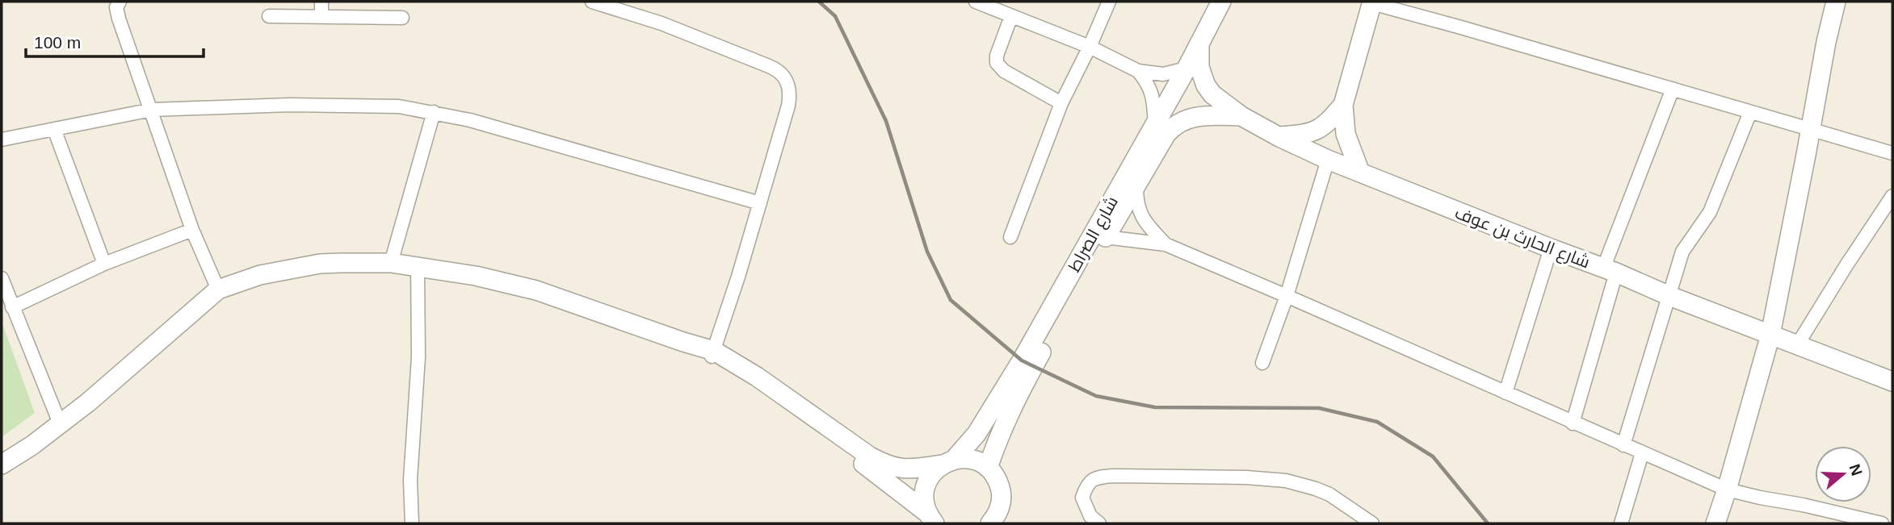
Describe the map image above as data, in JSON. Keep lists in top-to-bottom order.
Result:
{
  "streets": {
    "street": ["شارع الصراط", "شارع الحارث بن عوف"]
  },
  "crossings": [
    ["شارع الصراط", "شارع الحارث بن عوف"]
  ],
  "scale_bar": "100 m",
  "north": "right"
}
